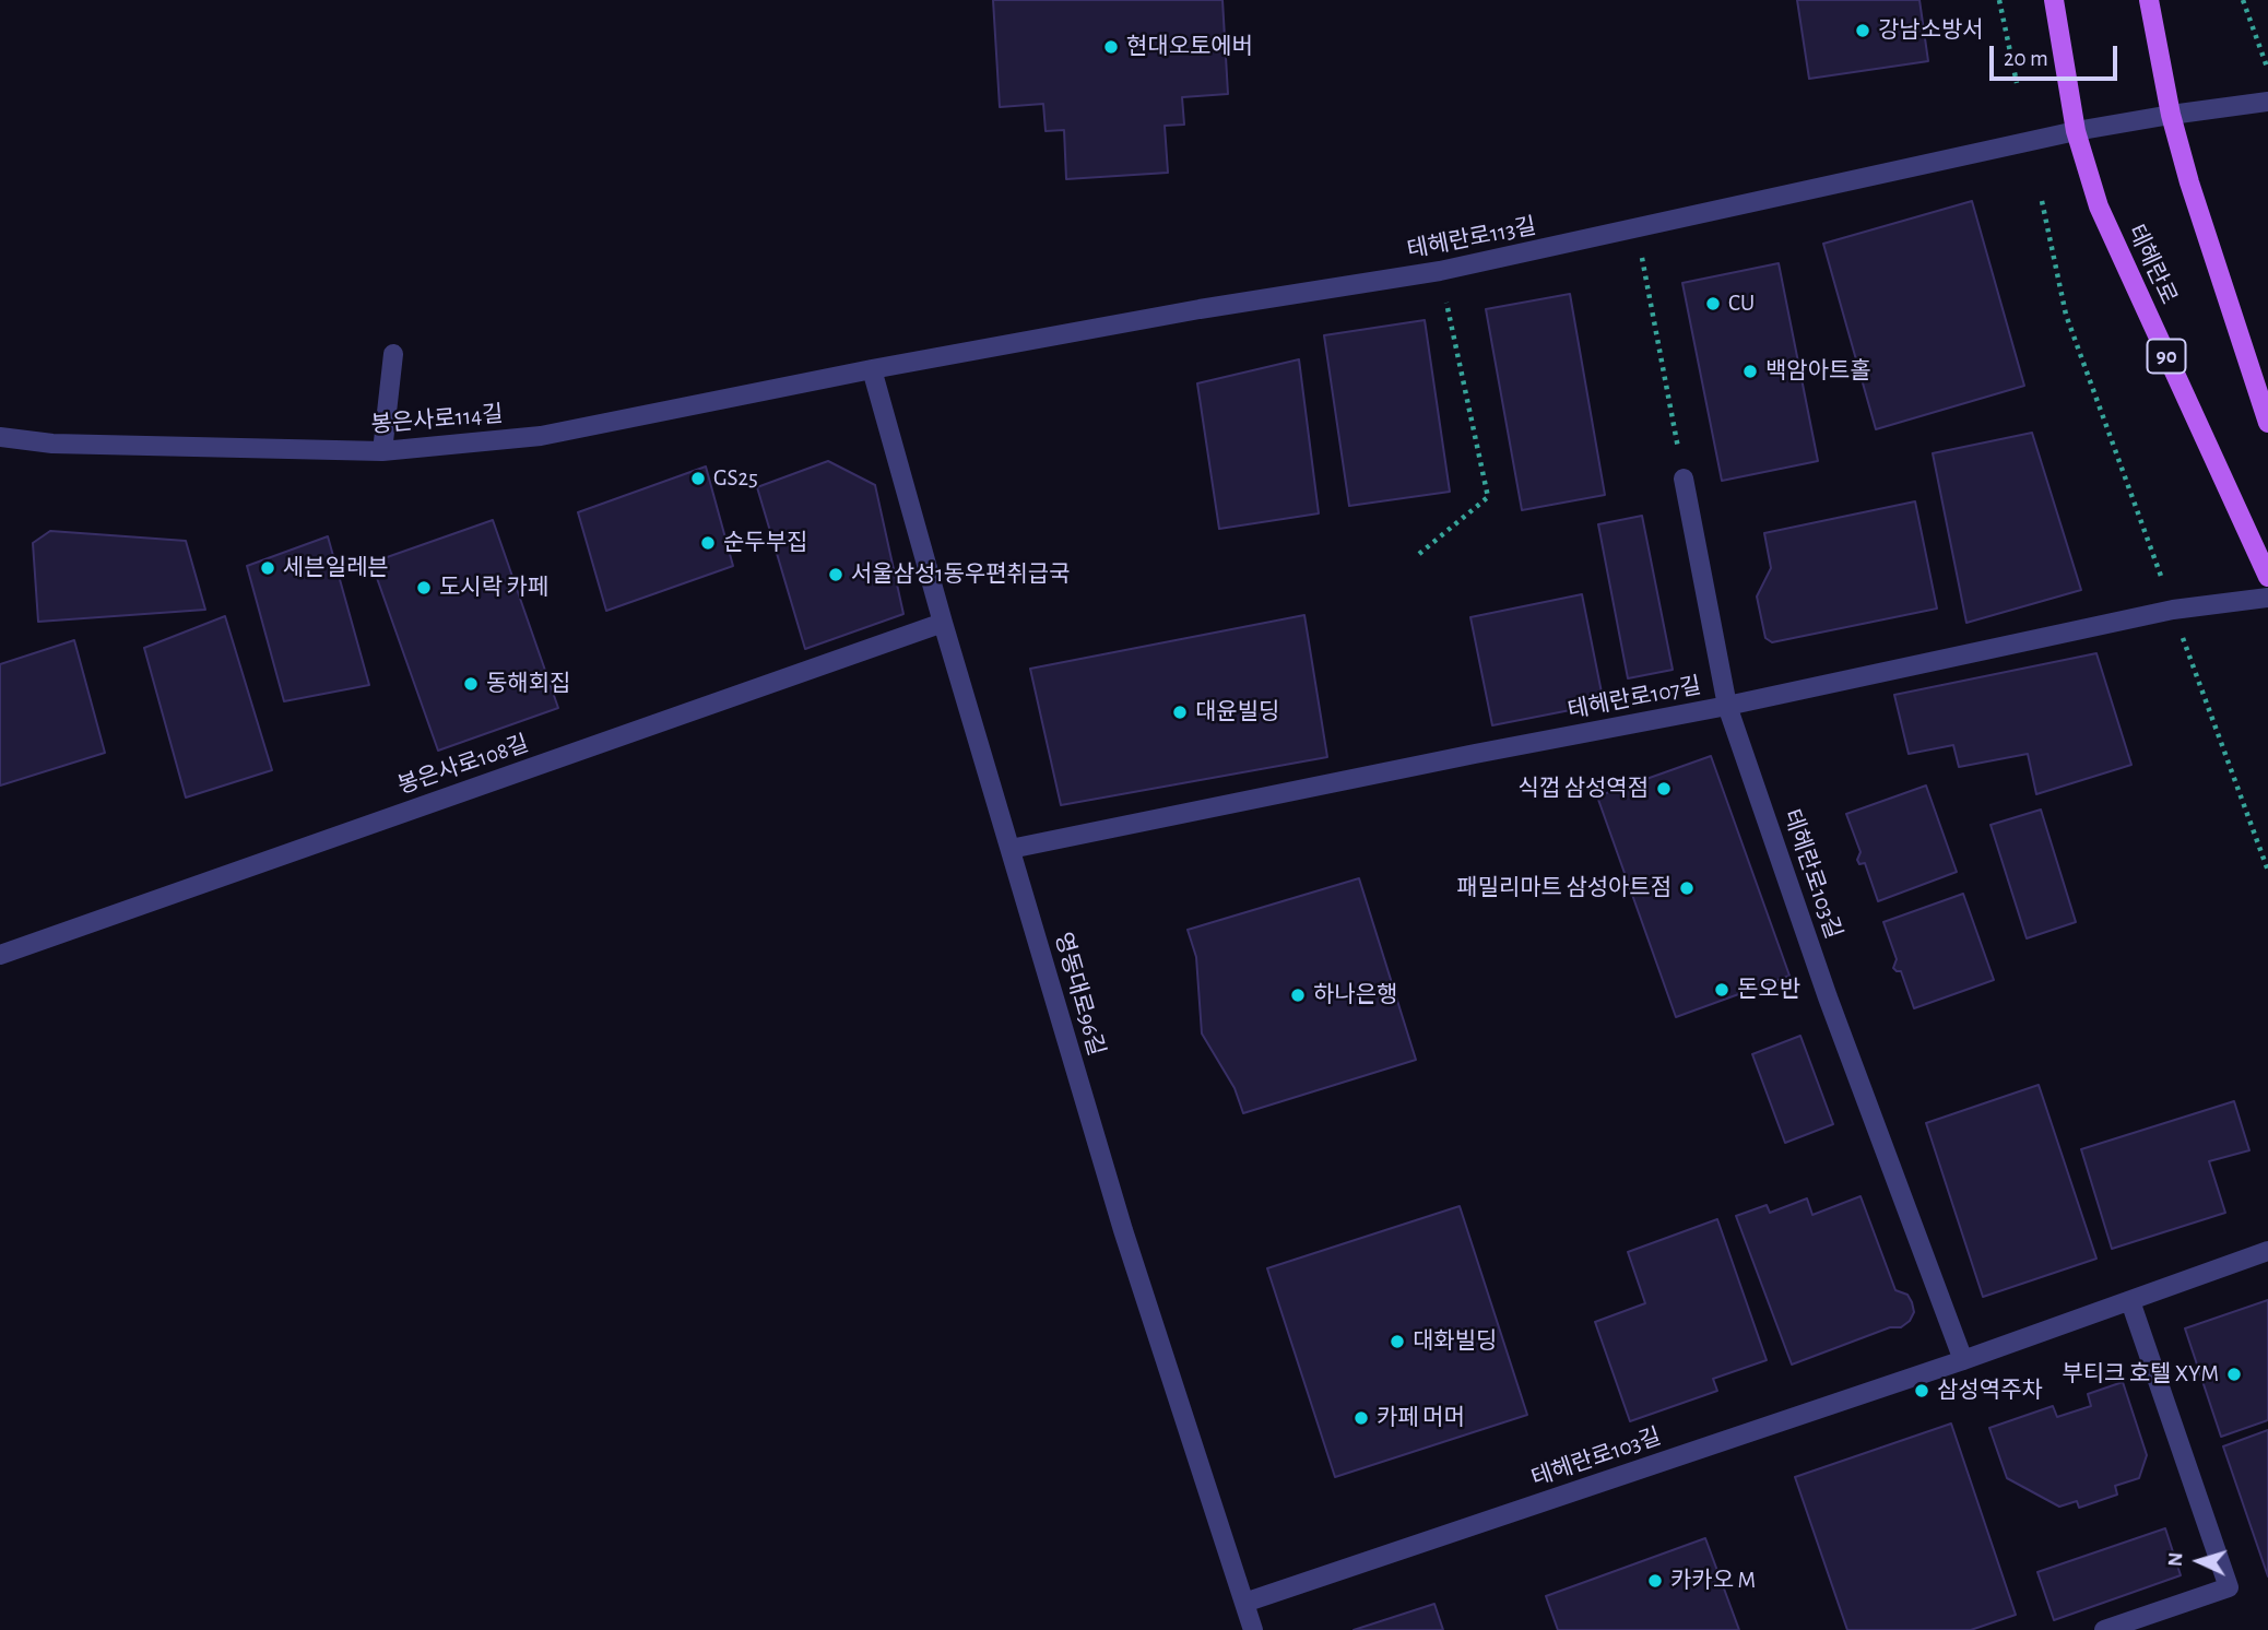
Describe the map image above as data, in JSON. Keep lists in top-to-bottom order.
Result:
{
  "streets": {
    "main road": ["테헤란로", "90"],
    "street": [
      "테헤란로113길",
      "봉은사로114길",
      "테헤란로107길",
      "봉은사로108길",
      "테헤란로103길",
      "영동대로96길"
    ]
  },
  "crossings": [
    ["테헤란로113길", "테헤란로"],
    ["테헤란로113길", "봉은사로114길"],
    ["테헤란로113길", "영동대로96길"],
    ["봉은사로114길", "영동대로96길"],
    ["테헤란로107길", "테헤란로103길"],
    ["테헤란로107길", "영동대로96길"],
    ["봉은사로108길", "영동대로96길"],
    ["테헤란로103길", "영동대로96길"]
  ],
  "places": [
    "강남소방서",
    "현대오토에버",
    "CU",
    "백암아트홀",
    "GS25",
    "순두부집",
    "세븐일레븐",
    "서울삼성1동우편취급국",
    "도시락 카페",
    "동해회집",
    "대윤빌딩",
    "식껍 삼성역점",
    "패밀리마트 삼성아트점",
    "돈오반",
    "하나은행",
    "대화빌딩",
    "부티크 호텔 XYM",
    "삼성역주차",
    "카페 머머",
    "카카오 M"
  ],
  "scale_bar": "20 m",
  "north": "left"
}
